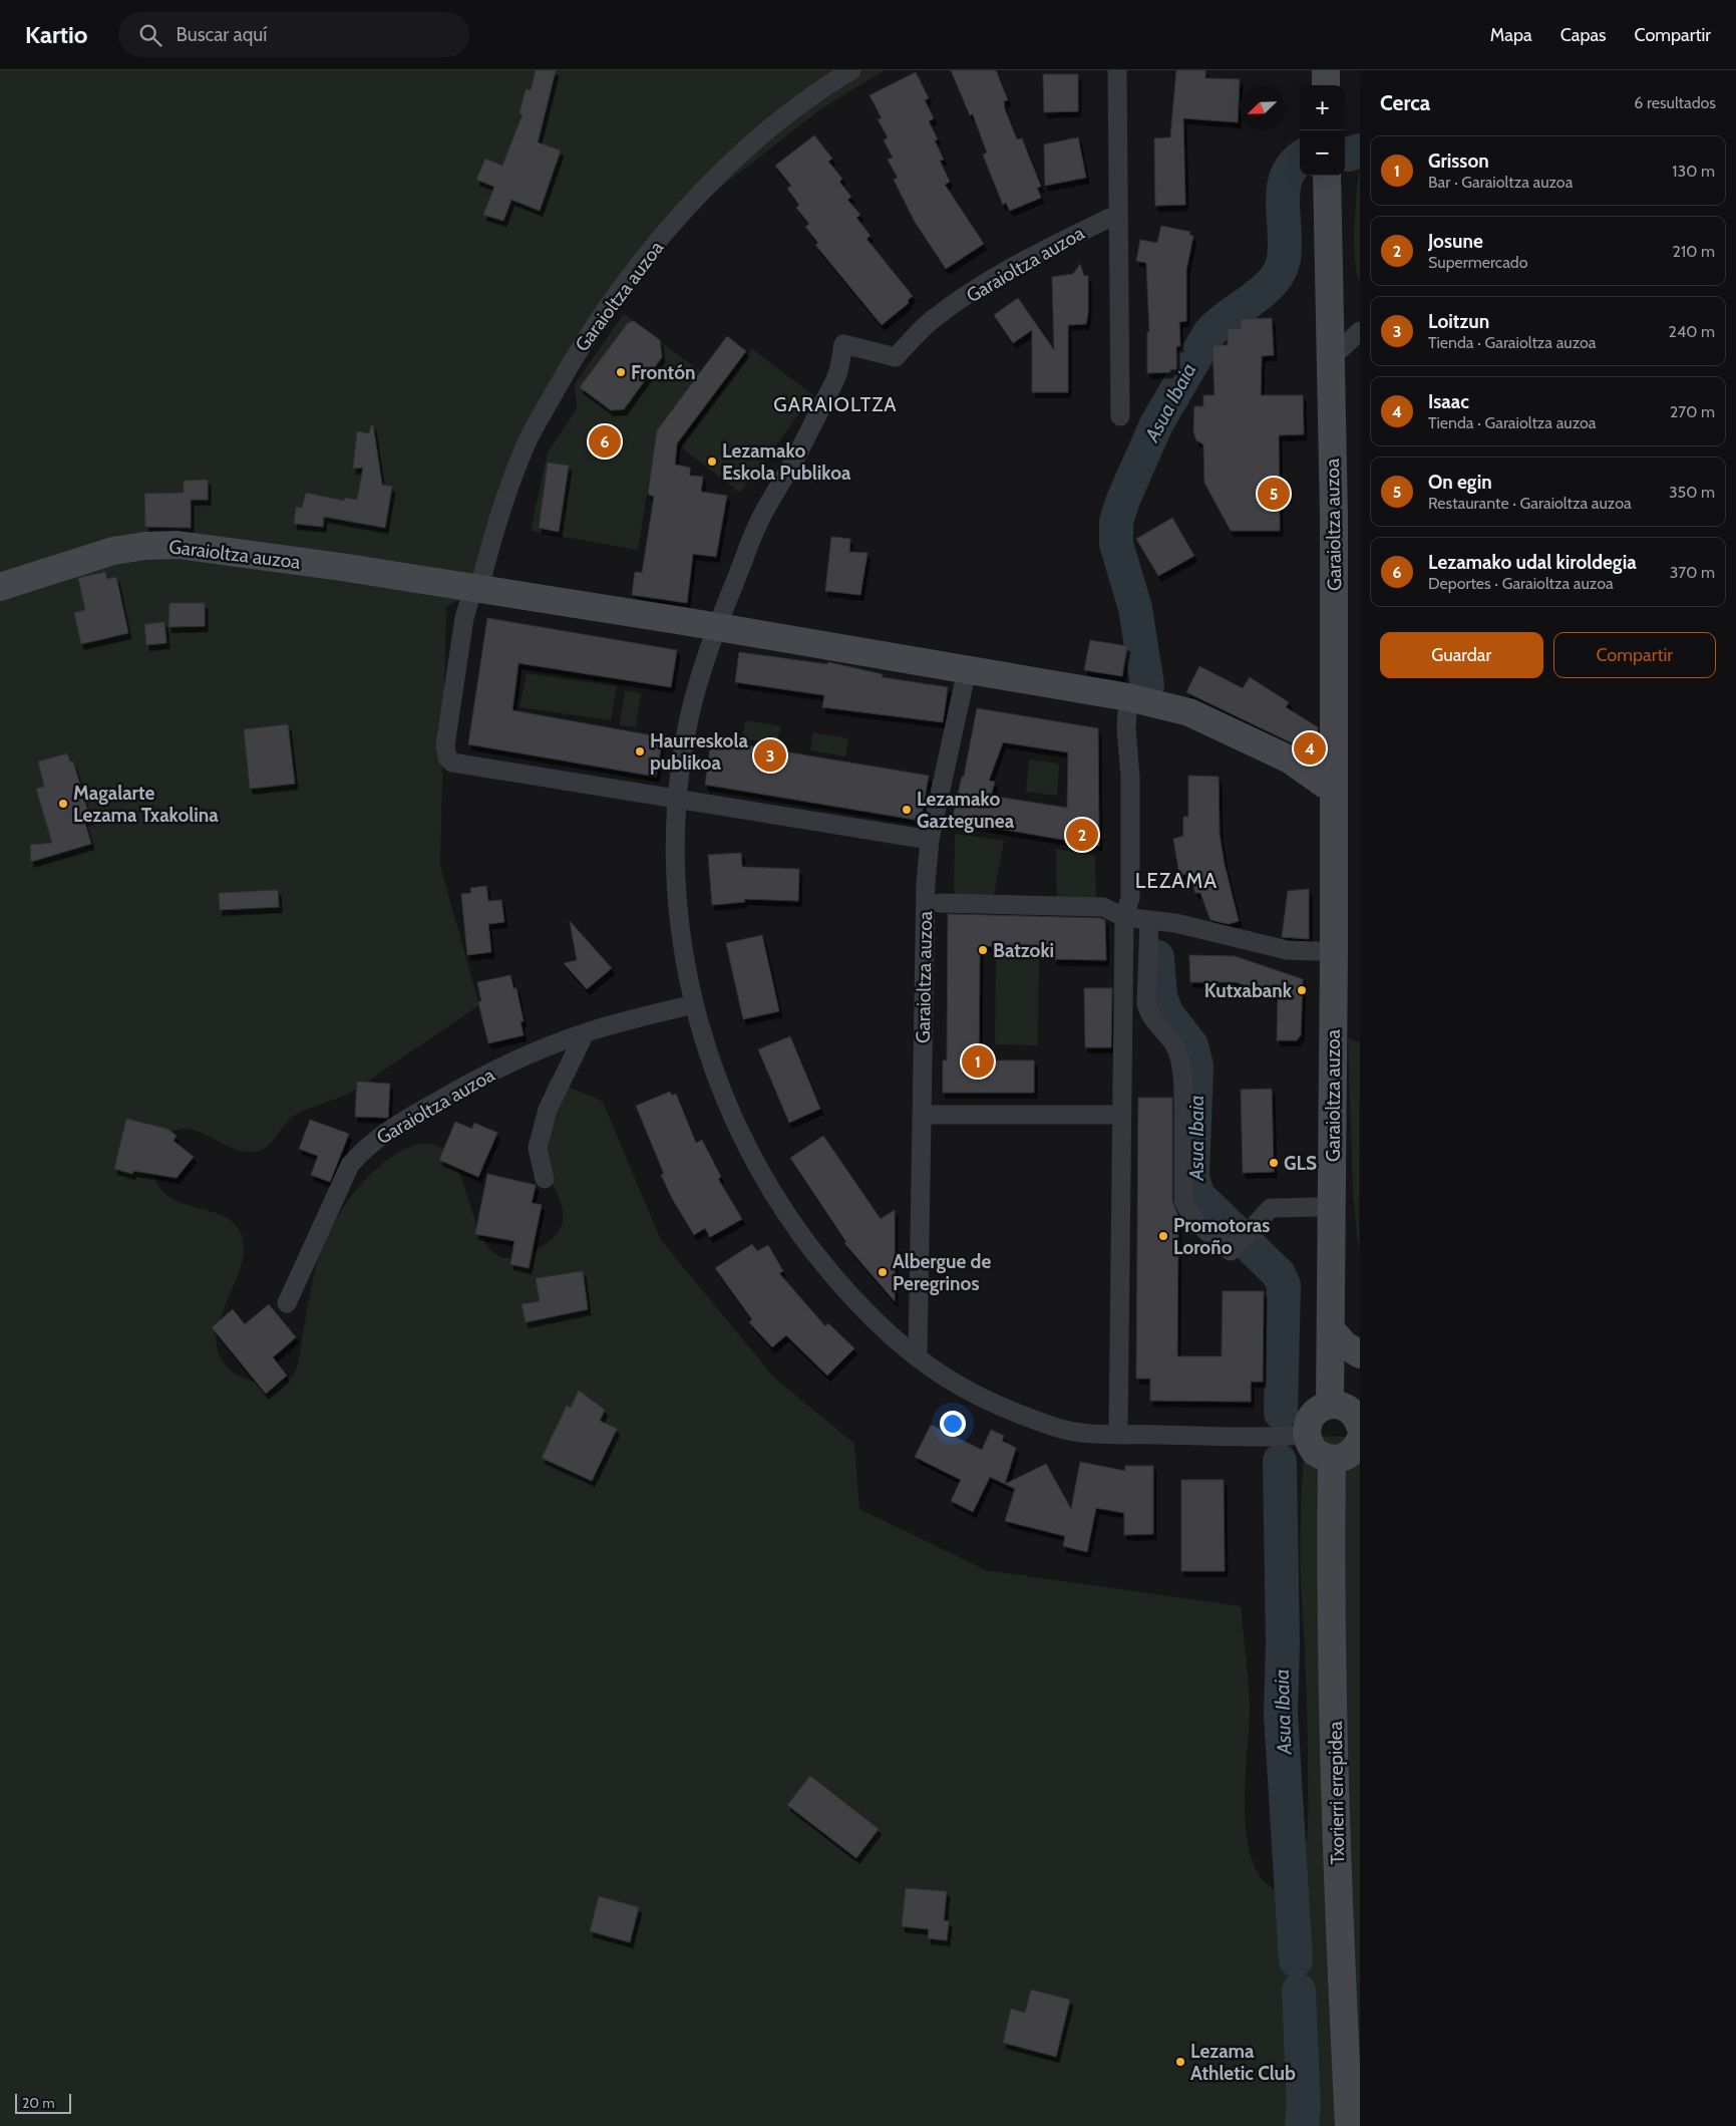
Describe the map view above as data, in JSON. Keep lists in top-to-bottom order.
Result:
{
  "streets": {
    "street": ["Garaioltza auzoa", "Txorierri errepidea"]
  },
  "crossings": [
    ["Garaioltza auzoa", "Txorierri errepidea"]
  ],
  "districts": ["GARAIOLTZA", "LEZAMA"],
  "water": ["Asua Ibaia"],
  "places": [
    "Frontón",
    "Lezamako Eskola Publikoa",
    "Haurreskola publikoa",
    "Magalarte Lezama Txakolina",
    "Lezamako Gaztegunea",
    "Batzoki",
    "Kutxabank",
    "GLS",
    "Promotoras Loroño",
    "Albergue de Peregrinos",
    "Lezama Athletic Club"
  ],
  "scale_bar": "20 m",
  "north": "bottom left",
  "page": {
    "header": "Kartio",
    "search": "Buscar aquí",
    "nav": ["Mapa", "Capas", "Compartir"],
    "heading": ["Cerca", "6 resultados"],
    "map_buttons": ["+", "−"],
    "list": [
      {
        "mark": "1",
        "name": "Grisson",
        "note": "Bar · Garaioltza auzoa",
        "value": "130 m"
      },
      {
        "mark": "2",
        "name": "Josune",
        "note": "Supermercado",
        "value": "210 m"
      },
      {
        "mark": "3",
        "name": "Loitzun",
        "note": "Tienda · Garaioltza auzoa",
        "value": "240 m"
      },
      {
        "mark": "4",
        "name": "Isaac",
        "note": "Tienda · Garaioltza auzoa",
        "value": "270 m"
      },
      {
        "mark": "5",
        "name": "On egin",
        "note": "Restaurante · Garaioltza auzoa",
        "value": "350 m"
      },
      {
        "mark": "6",
        "name": "Lezamako udal kiroldegia",
        "note": "Deportes · Garaioltza auzoa",
        "value": "370 m"
      }
    ],
    "pins": [
      "6",
      "5",
      "4",
      "3",
      "2",
      "1"
    ],
    "buttons": ["Guardar", "Compartir"],
    "scale": "20 m"
  }
}
